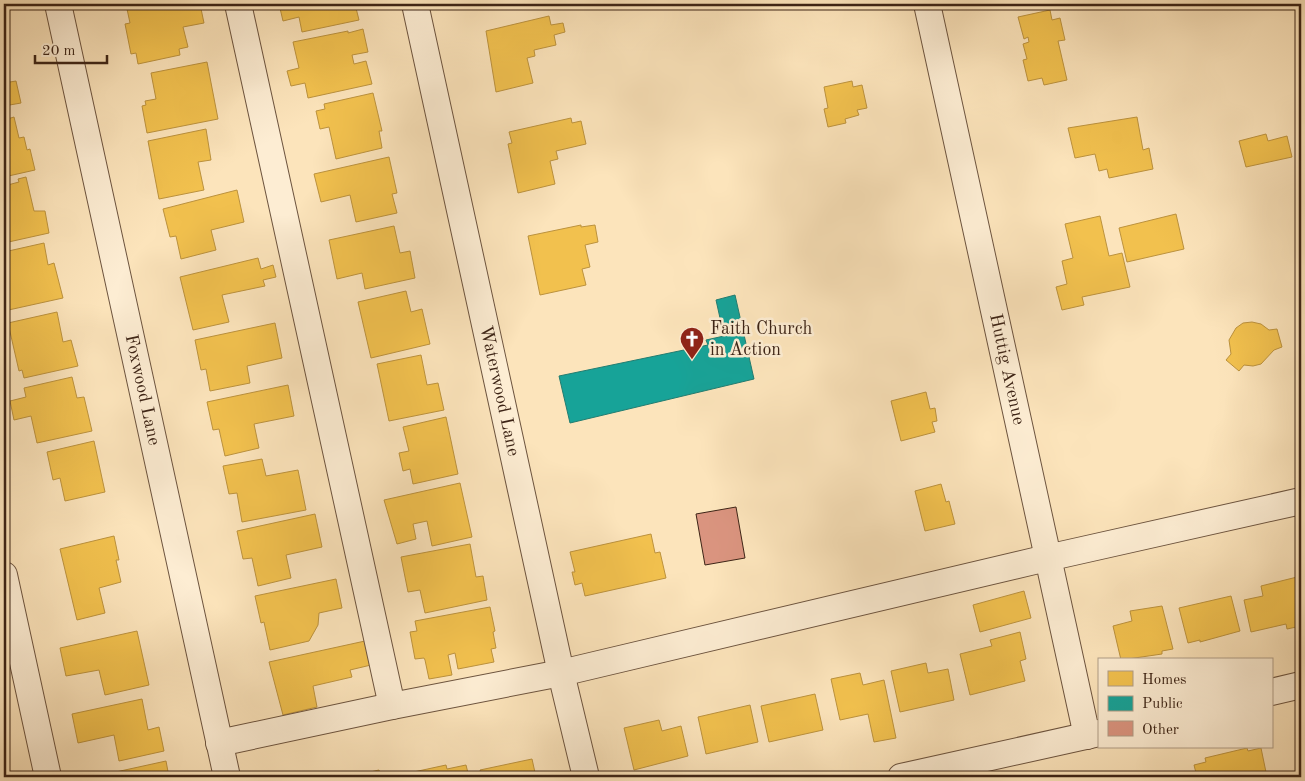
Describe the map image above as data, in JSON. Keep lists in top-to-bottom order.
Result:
{
  "streets": {
    "street": ["Huttig Avenue", "Foxwood Lane", "Waterwood Lane"]
  },
  "places": {
    "church": ["Faith Church in Action"]
  },
  "legend": ["Homes", "Public", "Other"],
  "scale_bar": "20 m"
}
